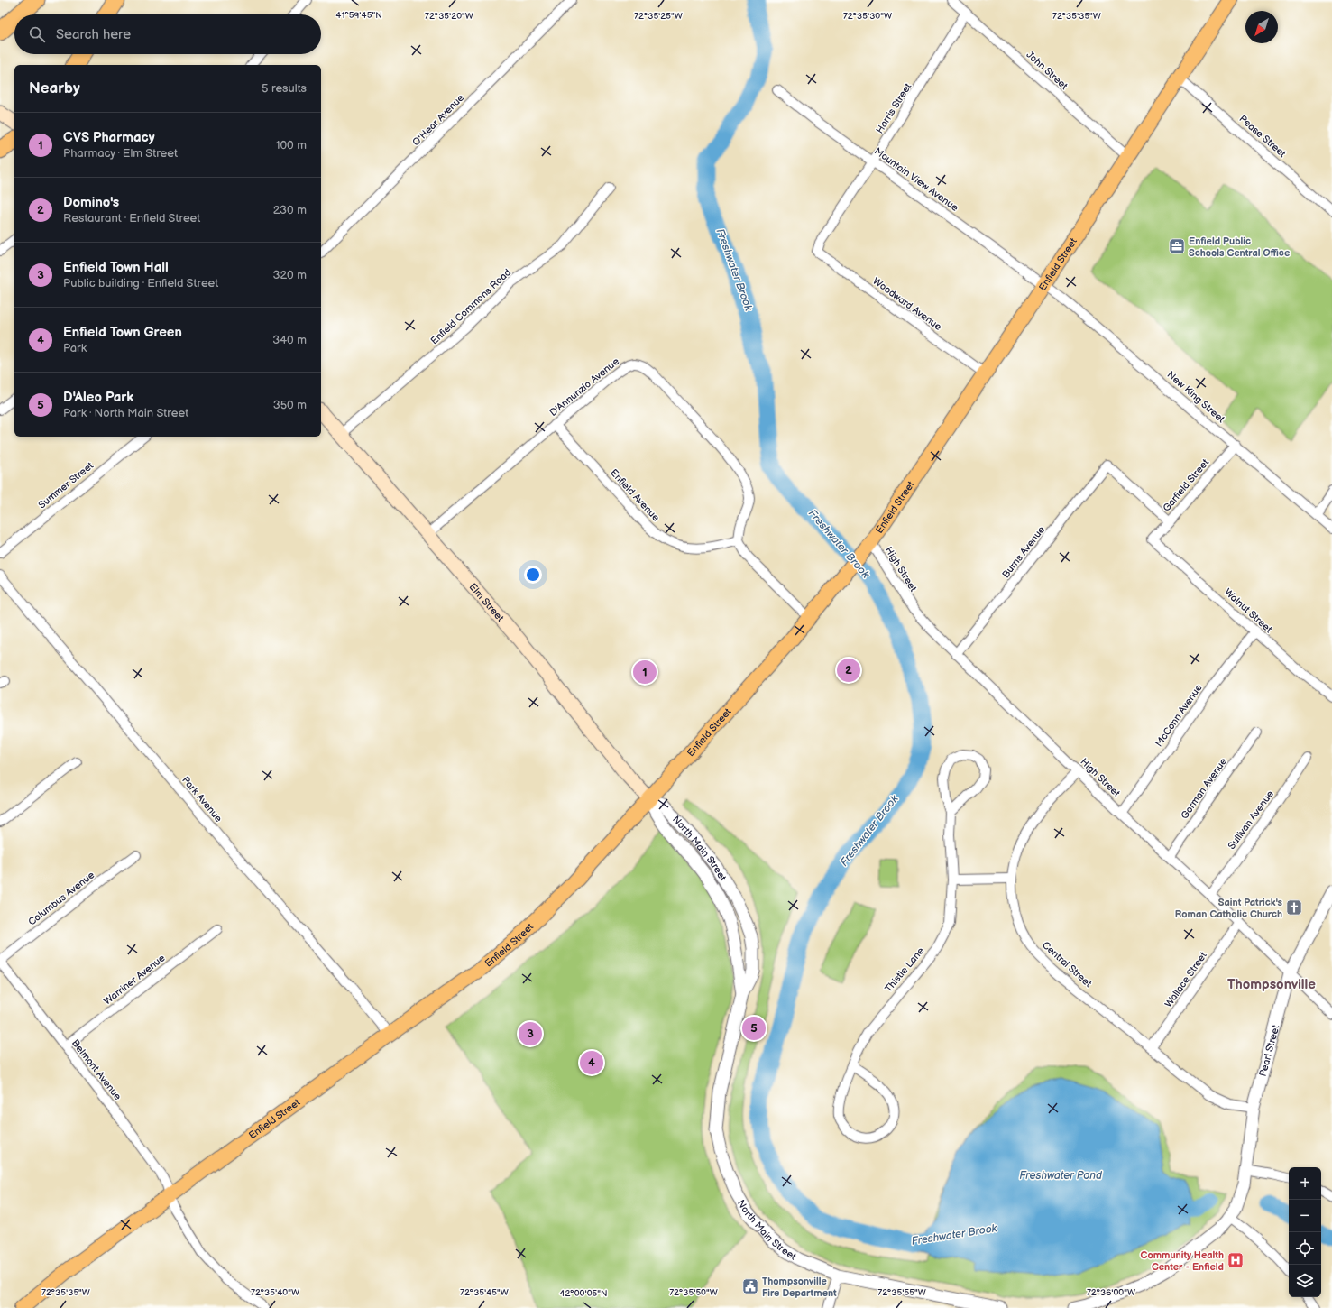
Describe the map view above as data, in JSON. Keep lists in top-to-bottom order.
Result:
{
  "streets": {
    "main road": ["Enfield Street", "Elm Street"],
    "street": [
      "John Street",
      "Harris Street",
      "O'Hear Avenue",
      "Pease Street",
      "Mountain View Avenue",
      "Woodward Avenue",
      "Enfield Commons Road",
      "D'Annunzio Avenue",
      "New King Street",
      "Summer Street",
      "Garfield Street",
      "Enfield Avenue",
      "Burns Avenue",
      "High Street",
      "Walnut Street",
      "McConn Avenue",
      "Gorman Avenue",
      "Park Avenue",
      "Sullivan Avenue",
      "North Main Street",
      "Columbus Avenue",
      "Central Street",
      "Thistle Lane",
      "Warriner Avenue",
      "Wallace Street",
      "Pearl Street",
      "Belmont Avenue"
    ]
  },
  "crossings": [
    ["John Street", "Harris Street"],
    ["John Street", "Enfield Street"],
    ["Harris Street", "Mountain View Avenue"],
    ["Harris Street", "Woodward Avenue"],
    ["Pease Street", "Enfield Street"],
    ["Mountain View Avenue", "Enfield Street"],
    ["Mountain View Avenue", "New King Street"],
    ["Enfield Street", "Woodward Avenue"],
    ["Enfield Street", "New King Street"],
    ["Enfield Street", "High Street"],
    ["Enfield Street", "Elm Street"],
    ["Enfield Street", "Park Avenue"],
    ["Enfield Street", "North Main Street"],
    ["Enfield Street", "Belmont Avenue"],
    ["Enfield Commons Road", "Elm Street"],
    ["D'Annunzio Avenue", "Enfield Avenue"],
    ["D'Annunzio Avenue", "Elm Street"],
    ["New King Street", "Garfield Street"],
    ["Garfield Street", "Burns Avenue"],
    ["Garfield Street", "Walnut Street"],
    ["Burns Avenue", "High Street"],
    ["High Street", "McConn Avenue"],
    ["High Street", "Gorman Avenue"],
    ["High Street", "Sullivan Avenue"],
    ["High Street", "Central Street"],
    ["High Street", "Wallace Street"],
    ["High Street", "Pearl Street"],
    ["Elm Street", "North Main Street"],
    ["Walnut Street", "McConn Avenue"],
    ["Columbus Avenue", "Belmont Avenue"],
    ["Central Street", "Wallace Street"],
    ["Central Street", "Pearl Street"],
    ["Warriner Avenue", "Belmont Avenue"]
  ],
  "districts": ["Thompsonville"],
  "water": ["Freshwater Brook", "Freshwater Pond"],
  "places": {
    "office": ["Enfield Public Schools Central Office"],
    "church": ["Saint Patrick's Roman Catholic Church"],
    "hospital": ["Community Health Center - Enfield"],
    "public building": ["Thompsonville Fire Department"]
  },
  "north": "bottom left",
  "page": {
    "search": "Search here",
    "heading": ["Nearby", "5 results"],
    "list": [
      {
        "mark": "1",
        "name": "CVS Pharmacy",
        "note": "Pharmacy · Elm Street",
        "value": "100 m"
      },
      {
        "mark": "2",
        "name": "Domino's",
        "note": "Restaurant · Enfield Street",
        "value": "230 m"
      },
      {
        "mark": "3",
        "name": "Enfield Town Hall",
        "note": "Public building · Enfield Street",
        "value": "320 m"
      },
      {
        "mark": "4",
        "name": "Enfield Town Green",
        "note": "Park",
        "value": "340 m"
      },
      {
        "mark": "5",
        "name": "D'Aleo Park",
        "note": "Park · North Main Street",
        "value": "350 m"
      }
    ],
    "pins": [
      "2",
      "1",
      "5",
      "3",
      "4"
    ],
    "map_buttons": ["+", "−"]
  },
  "coordinates": [
    "41°59'45\"N",
    "72°35'20\"W",
    "72°35'25\"W",
    "72°35'30\"W",
    "72°35'35\"W",
    "72°35'40\"W",
    "72°35'45\"W",
    "72°35'50\"W",
    "72°35'55\"W",
    "72°36'00\"W",
    "42°00'05\"N"
  ]
}
